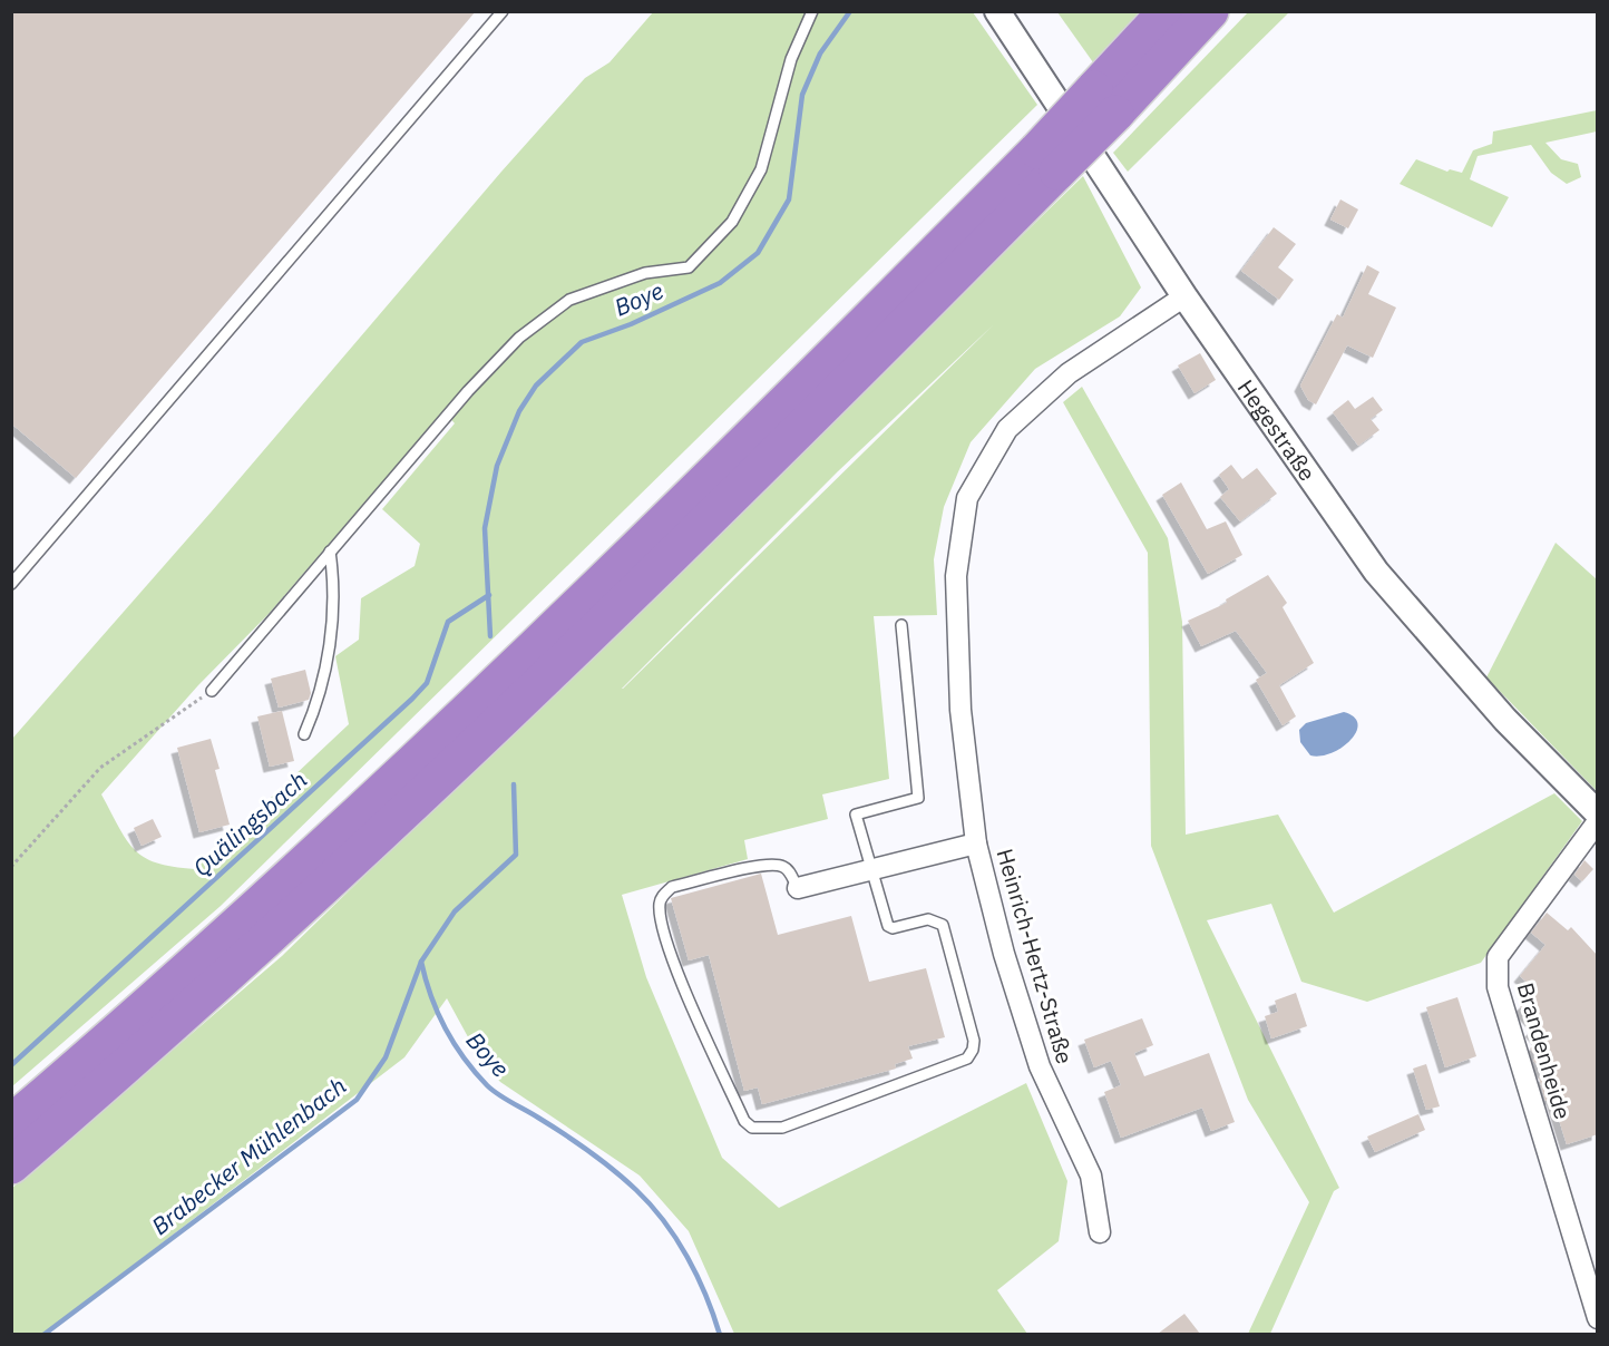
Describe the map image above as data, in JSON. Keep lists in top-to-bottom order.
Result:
{
  "streets": {
    "street": ["Hegestraße", "Heinrich-Hertz-Straße", "Brandenheide"]
  },
  "crossings": [
    ["Hegestraße", "Heinrich-Hertz-Straße"]
  ],
  "water": ["Boye", "Quälingsbach", "Brabecker Mühlenbach"]
}
